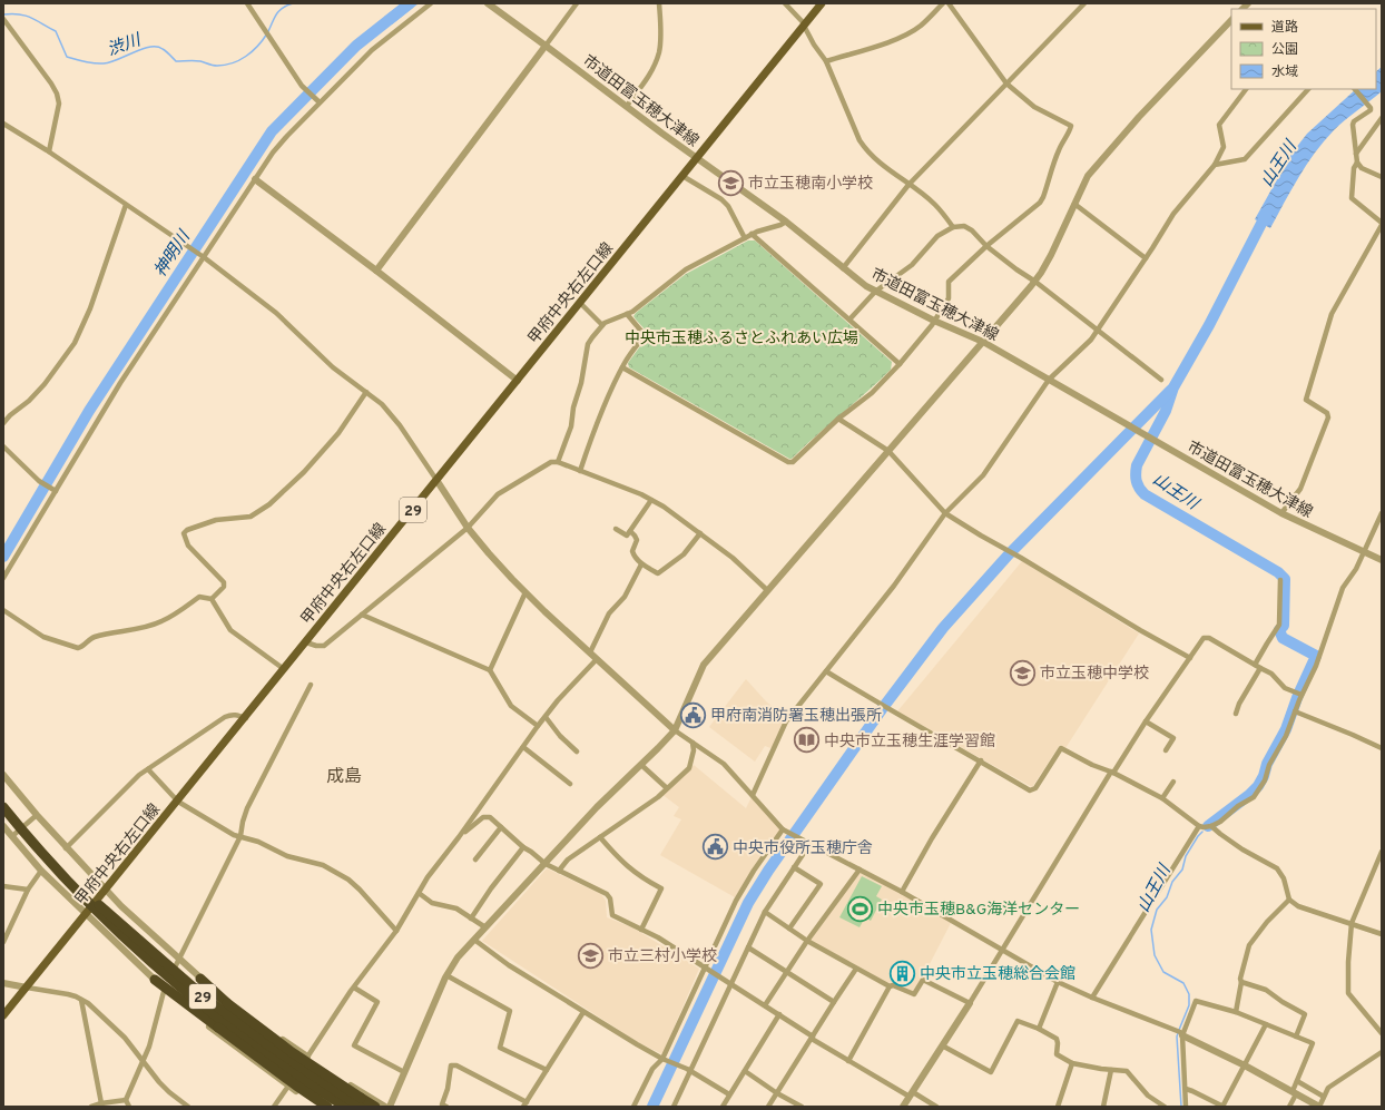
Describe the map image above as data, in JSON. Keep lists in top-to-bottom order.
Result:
{
  "streets": {
    "highway": ["29"],
    "main road": ["甲府中央右左口線"],
    "street": ["市道田富玉穂大津線"]
  },
  "crossings": [
    ["市道田富玉穂大津線", "甲府中央右左口線"]
  ],
  "districts": ["成島"],
  "water": ["渋川", "山王川", "神明川"],
  "parks": ["中央市玉穂ふるさとふれあい広場"],
  "places": {
    "school or university": ["市立玉穂南小学校", "市立玉穂中学校", "市立三村小学校"],
    "public building": ["甲府南消防署玉穂出張所", "中央市役所玉穂庁舎"],
    "library": ["中央市立玉穂生涯学習館"],
    "sports": ["中央市玉穂B&G海洋センター"],
    "building": ["中央市立玉穂総合会館"]
  },
  "legend": ["道路", "公園", "水域"]
}
